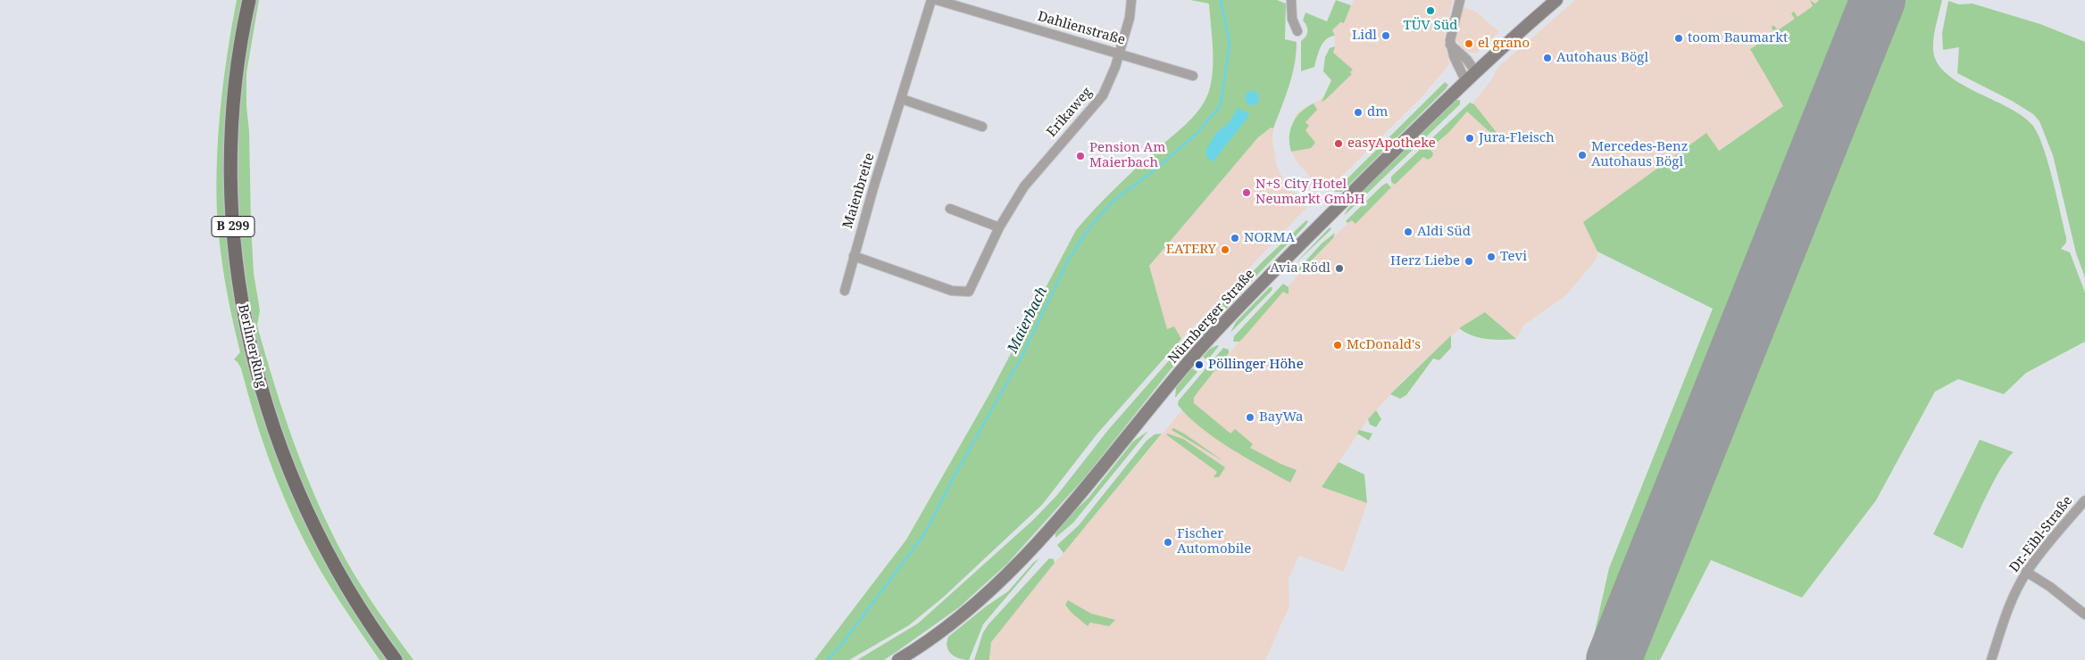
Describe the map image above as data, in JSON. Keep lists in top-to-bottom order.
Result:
{
  "streets": {
    "main road": ["B 299", "Nürnberger Straße", "Berliner Ring"],
    "street": [
      "Dahlienstraße",
      "Erikaweg",
      "Maienbreite",
      "Dr.-Eibl-Straße"
    ]
  },
  "crossings": [
    ["Dahlienstraße", "Erikaweg"],
    ["Erikaweg", "Maienbreite"]
  ],
  "water": ["Maierbach"],
  "places": [
    "TÜV Süd",
    "Lidl",
    "toom Baumarkt",
    "el grano",
    "Autohaus Bögl",
    "dm",
    "Jura-Fleisch",
    "easyApotheke",
    "Mercedes-Benz Autohaus Bögl",
    "Pension Am Maierbach",
    "N+S City Hotel Neumarkt GmbH",
    "Aldi Süd",
    "NORMA",
    "EATERY",
    "Tevi",
    "Herz Liebe",
    "Avia Rödl",
    "McDonald's",
    "Pöllinger Höhe",
    "BayWa",
    "Fischer Automobile"
  ]
}
